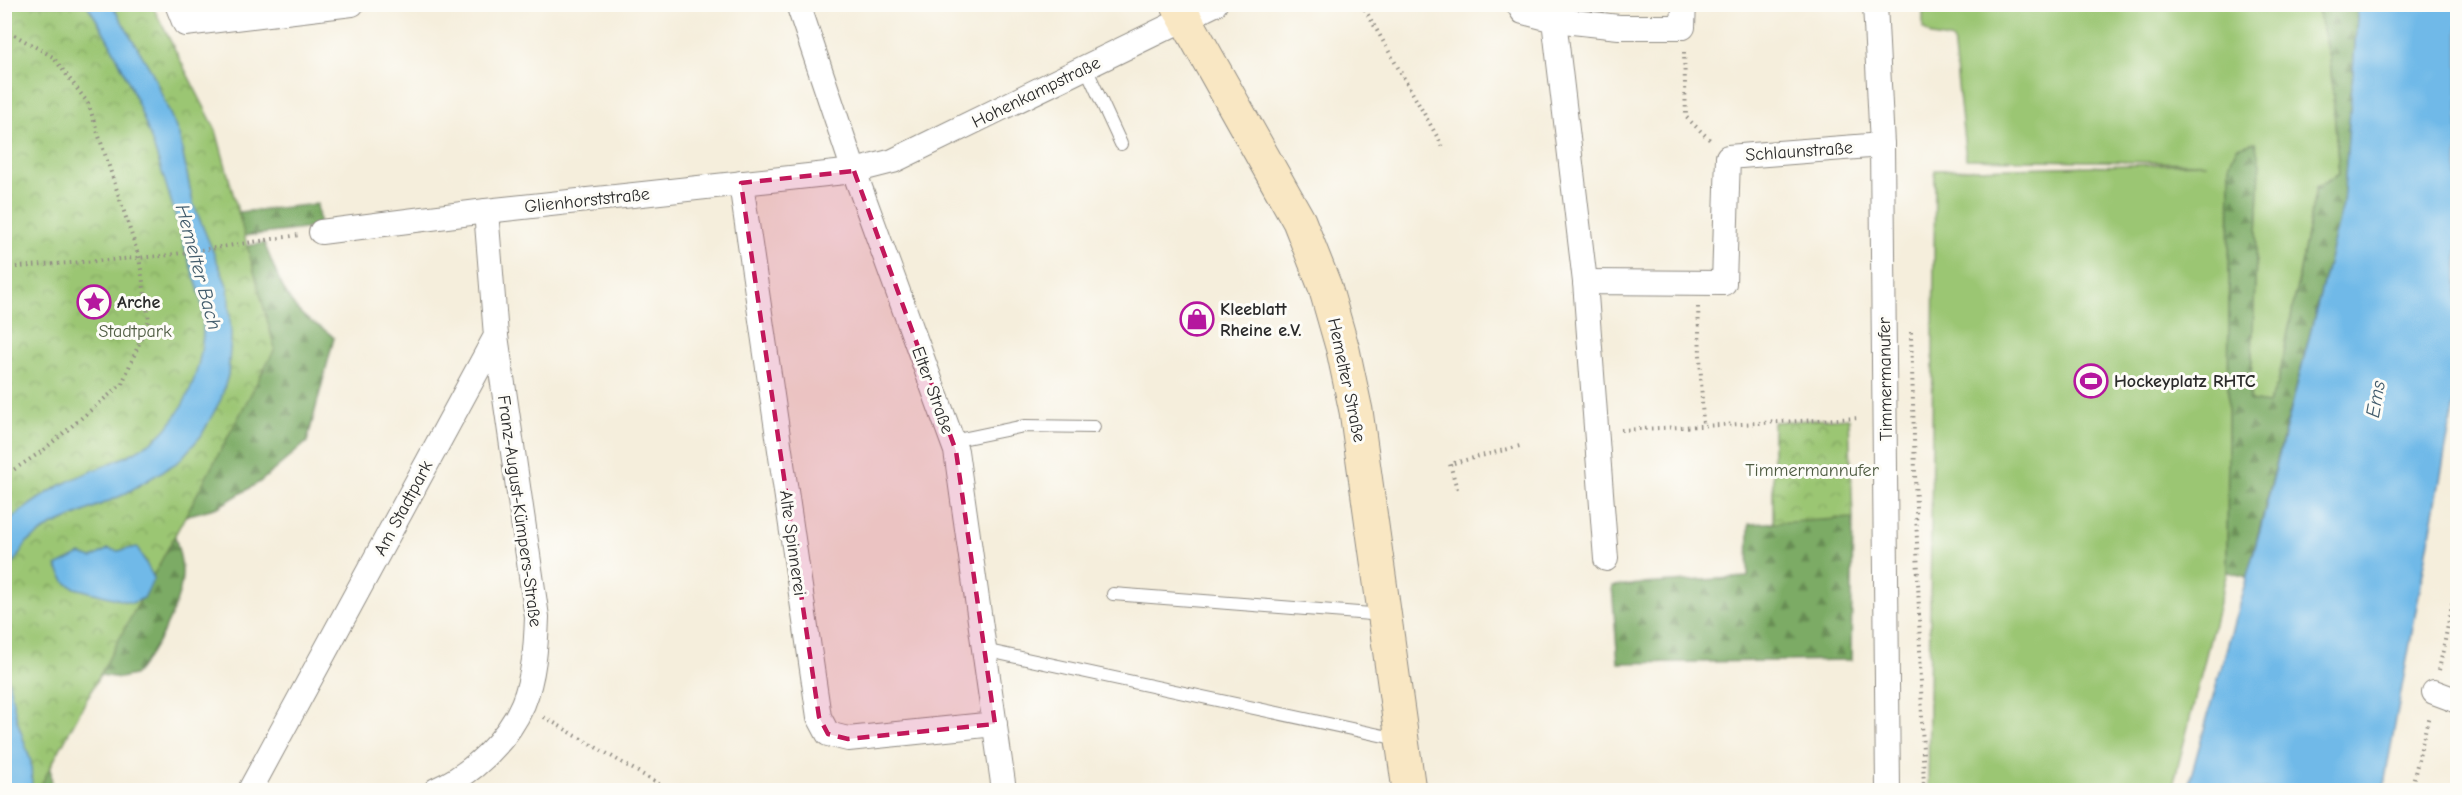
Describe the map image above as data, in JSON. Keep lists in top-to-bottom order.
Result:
{
  "streets": {
    "main road": ["Hemelter Straße"],
    "street": [
      "Hohenkampstraße",
      "Schlaunstraße",
      "Glienhorststraße",
      "Timmermanufer",
      "Elter Straße",
      "Am Stadtpark",
      "Franz-August-Kümpers-Straße",
      "Alte Spinnerei"
    ]
  },
  "crossings": [
    ["Hohenkampstraße", "Glienhorststraße"],
    ["Hohenkampstraße", "Hemelter Straße"],
    ["Hohenkampstraße", "Elter Straße"],
    ["Schlaunstraße", "Timmermanufer"],
    ["Glienhorststraße", "Elter Straße"],
    ["Glienhorststraße", "Alte Spinnerei"],
    ["Elter Straße", "Alte Spinnerei"],
    ["Am Stadtpark", "Franz-August-Kümpers-Straße"]
  ],
  "water": ["Hemelter Bach", "Ems"],
  "parks": ["Stadtpark", "Timmermannufer"],
  "places": {
    "place": ["Arche"],
    "shop": ["Kleeblatt Rheine e.V."],
    "sports": ["Hockeyplatz RHTC"]
  }
}
